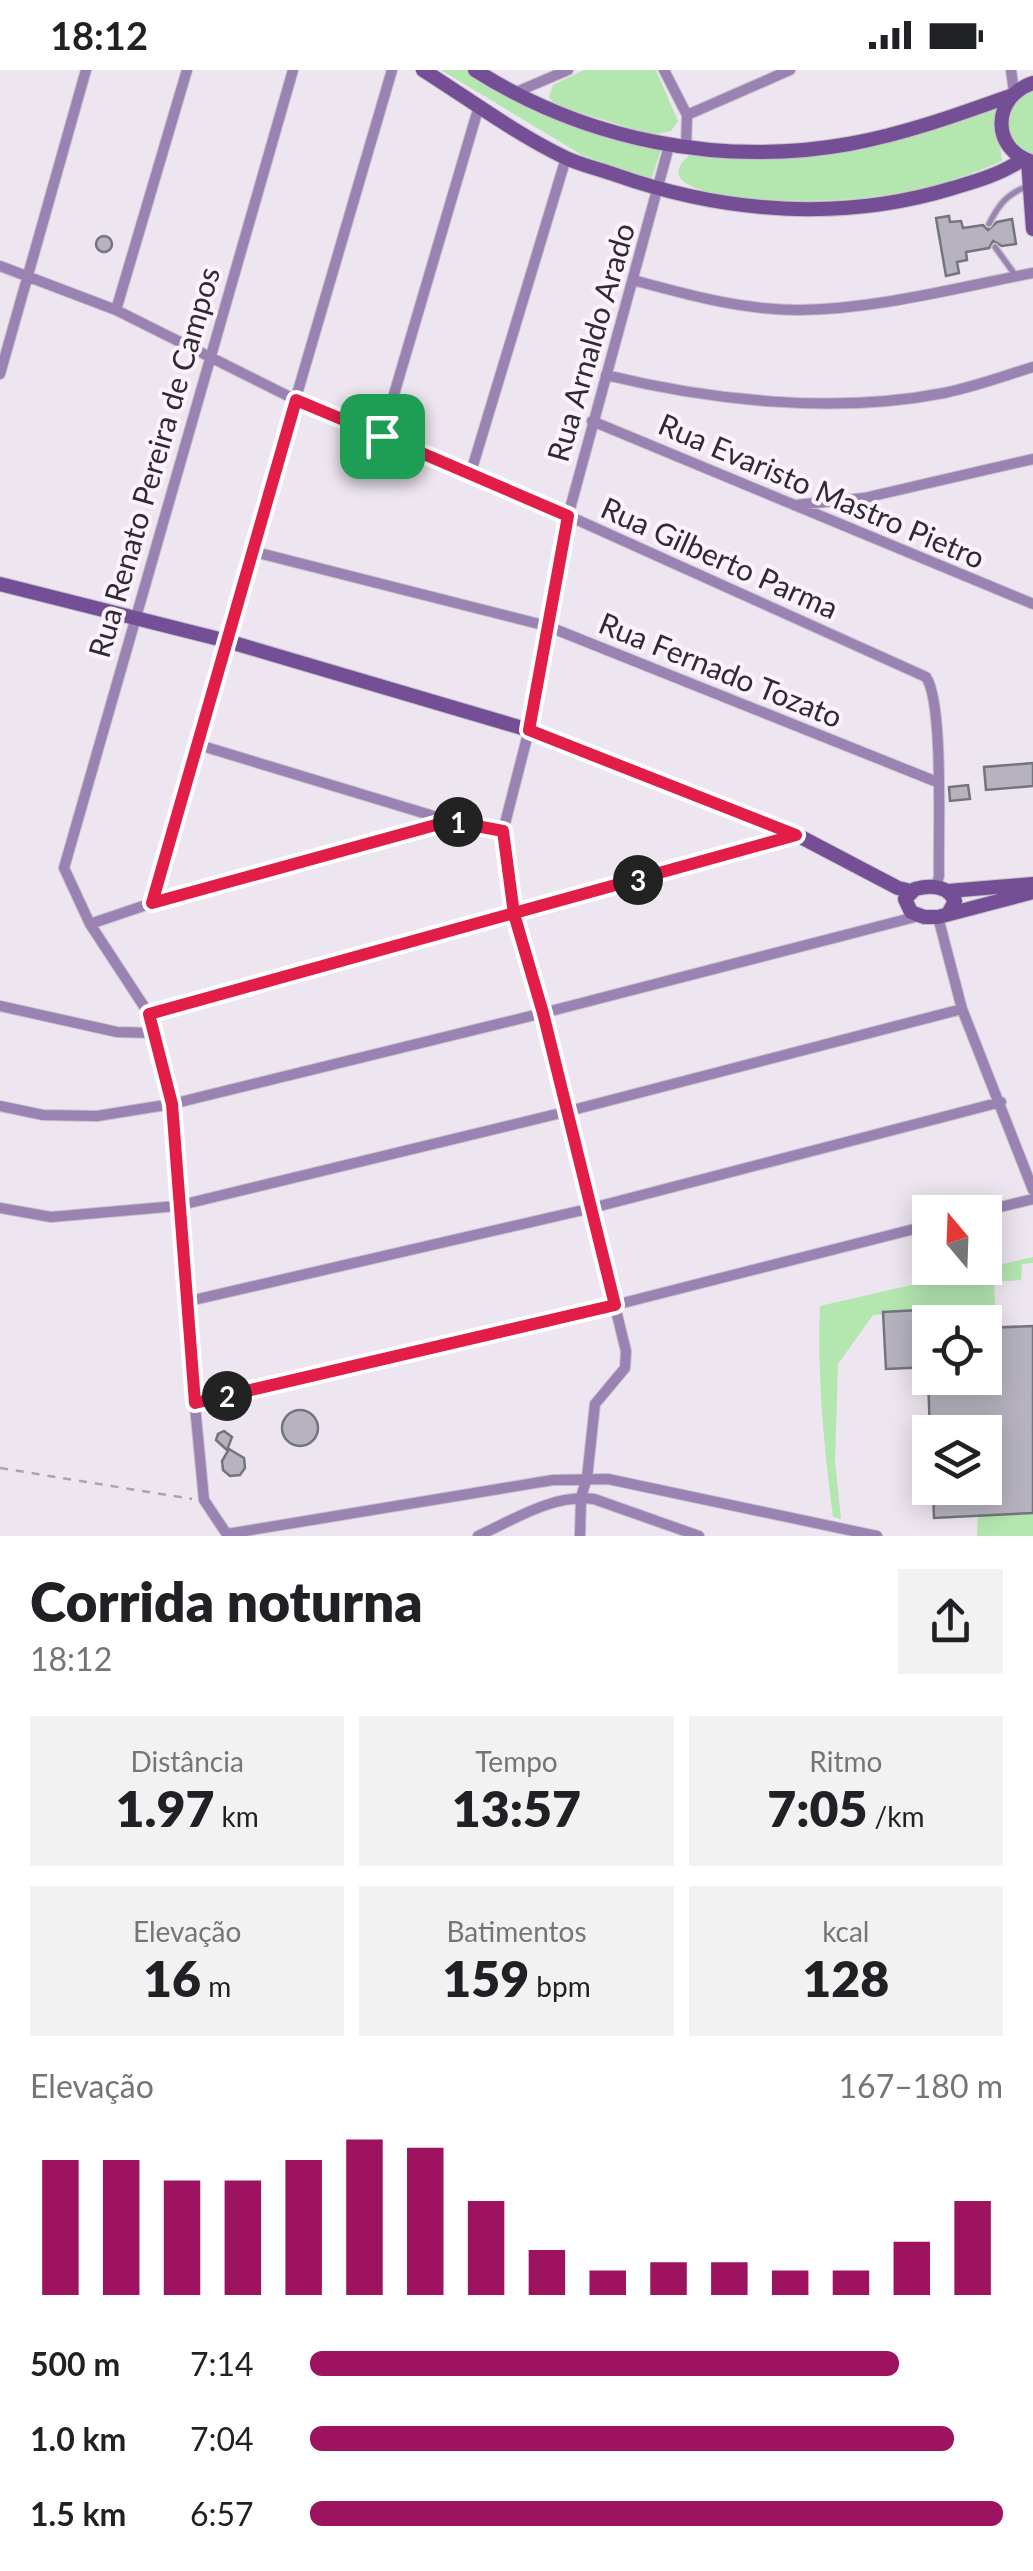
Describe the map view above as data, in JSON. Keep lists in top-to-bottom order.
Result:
{
  "streets": {
    "street": [
      "Rua Arnaldo Arado",
      "Rua Renato Pereira de Campos",
      "Rua Evaristo Mastro Pietro",
      "Rua Gilberto Parma",
      "Rua Fernado Tozato"
    ]
  },
  "crossings": [
    ["Rua Arnaldo Arado", "Rua Evaristo Mastro Pietro"],
    ["Rua Arnaldo Arado", "Rua Gilberto Parma"],
    ["Rua Arnaldo Arado", "Rua Fernado Tozato"],
    ["Rua Renato Pereira de Campos", "Rua Gilberto Parma"],
    ["Rua Gilberto Parma", "Rua Fernado Tozato"]
  ],
  "north": "top",
  "page": {
    "status": "18:12",
    "pins": ["1", "3", "2"],
    "heading": ["Corrida noturna", "18:12"],
    "stats": [
      ["Distância", "1.97 km"],
      ["Tempo", "13:57"],
      ["Ritmo", "7:05 /km"],
      ["Elevação", "16 m"],
      ["Batimentos", "159 bpm"],
      ["kcal", "128"]
    ],
    "chart": ["Elevação", "167–180 m"],
    "list": [
      {
        "name": "500 m",
        "note": "7:14"
      },
      {
        "name": "1.0 km",
        "note": "7:04"
      },
      {
        "name": "1.5 km",
        "note": "6:57"
      }
    ]
  }
}
